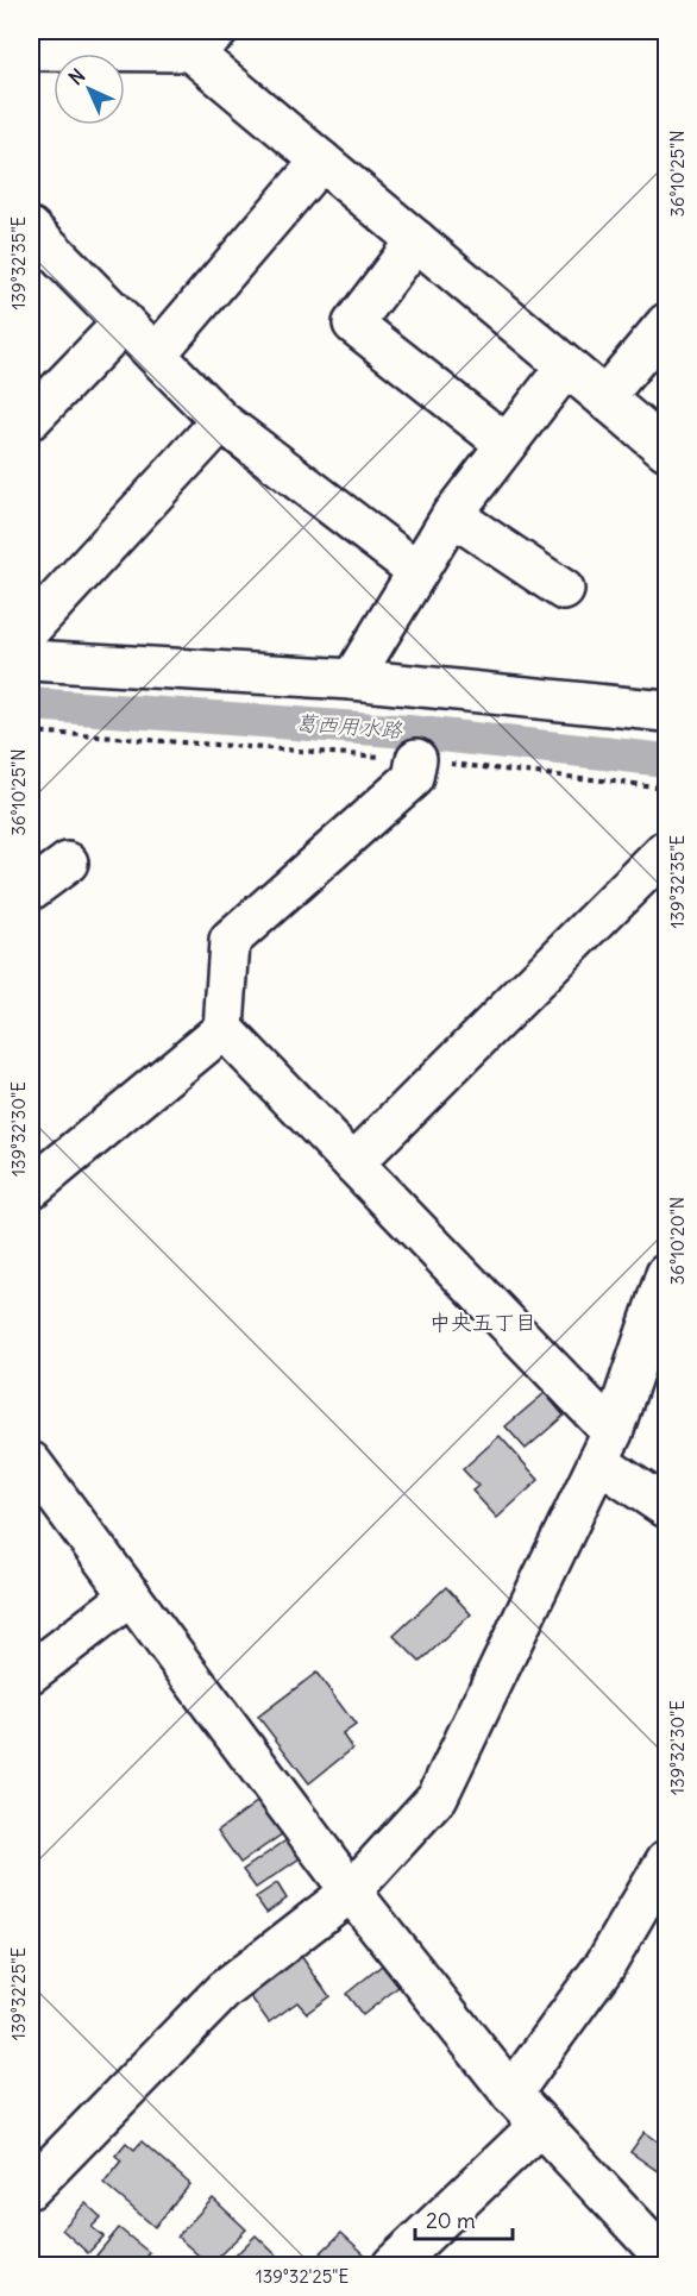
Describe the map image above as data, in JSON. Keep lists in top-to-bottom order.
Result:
{
  "districts": ["中央五丁目"],
  "water": ["葛西用水路"],
  "scale_bar": "20 m",
  "north": "top left",
  "coordinates": [
    "36°10'25\"N",
    "139°32'35\"E",
    "139°32'30\"E",
    "36°10'20\"N",
    "139°32'25\"E"
  ]
}
